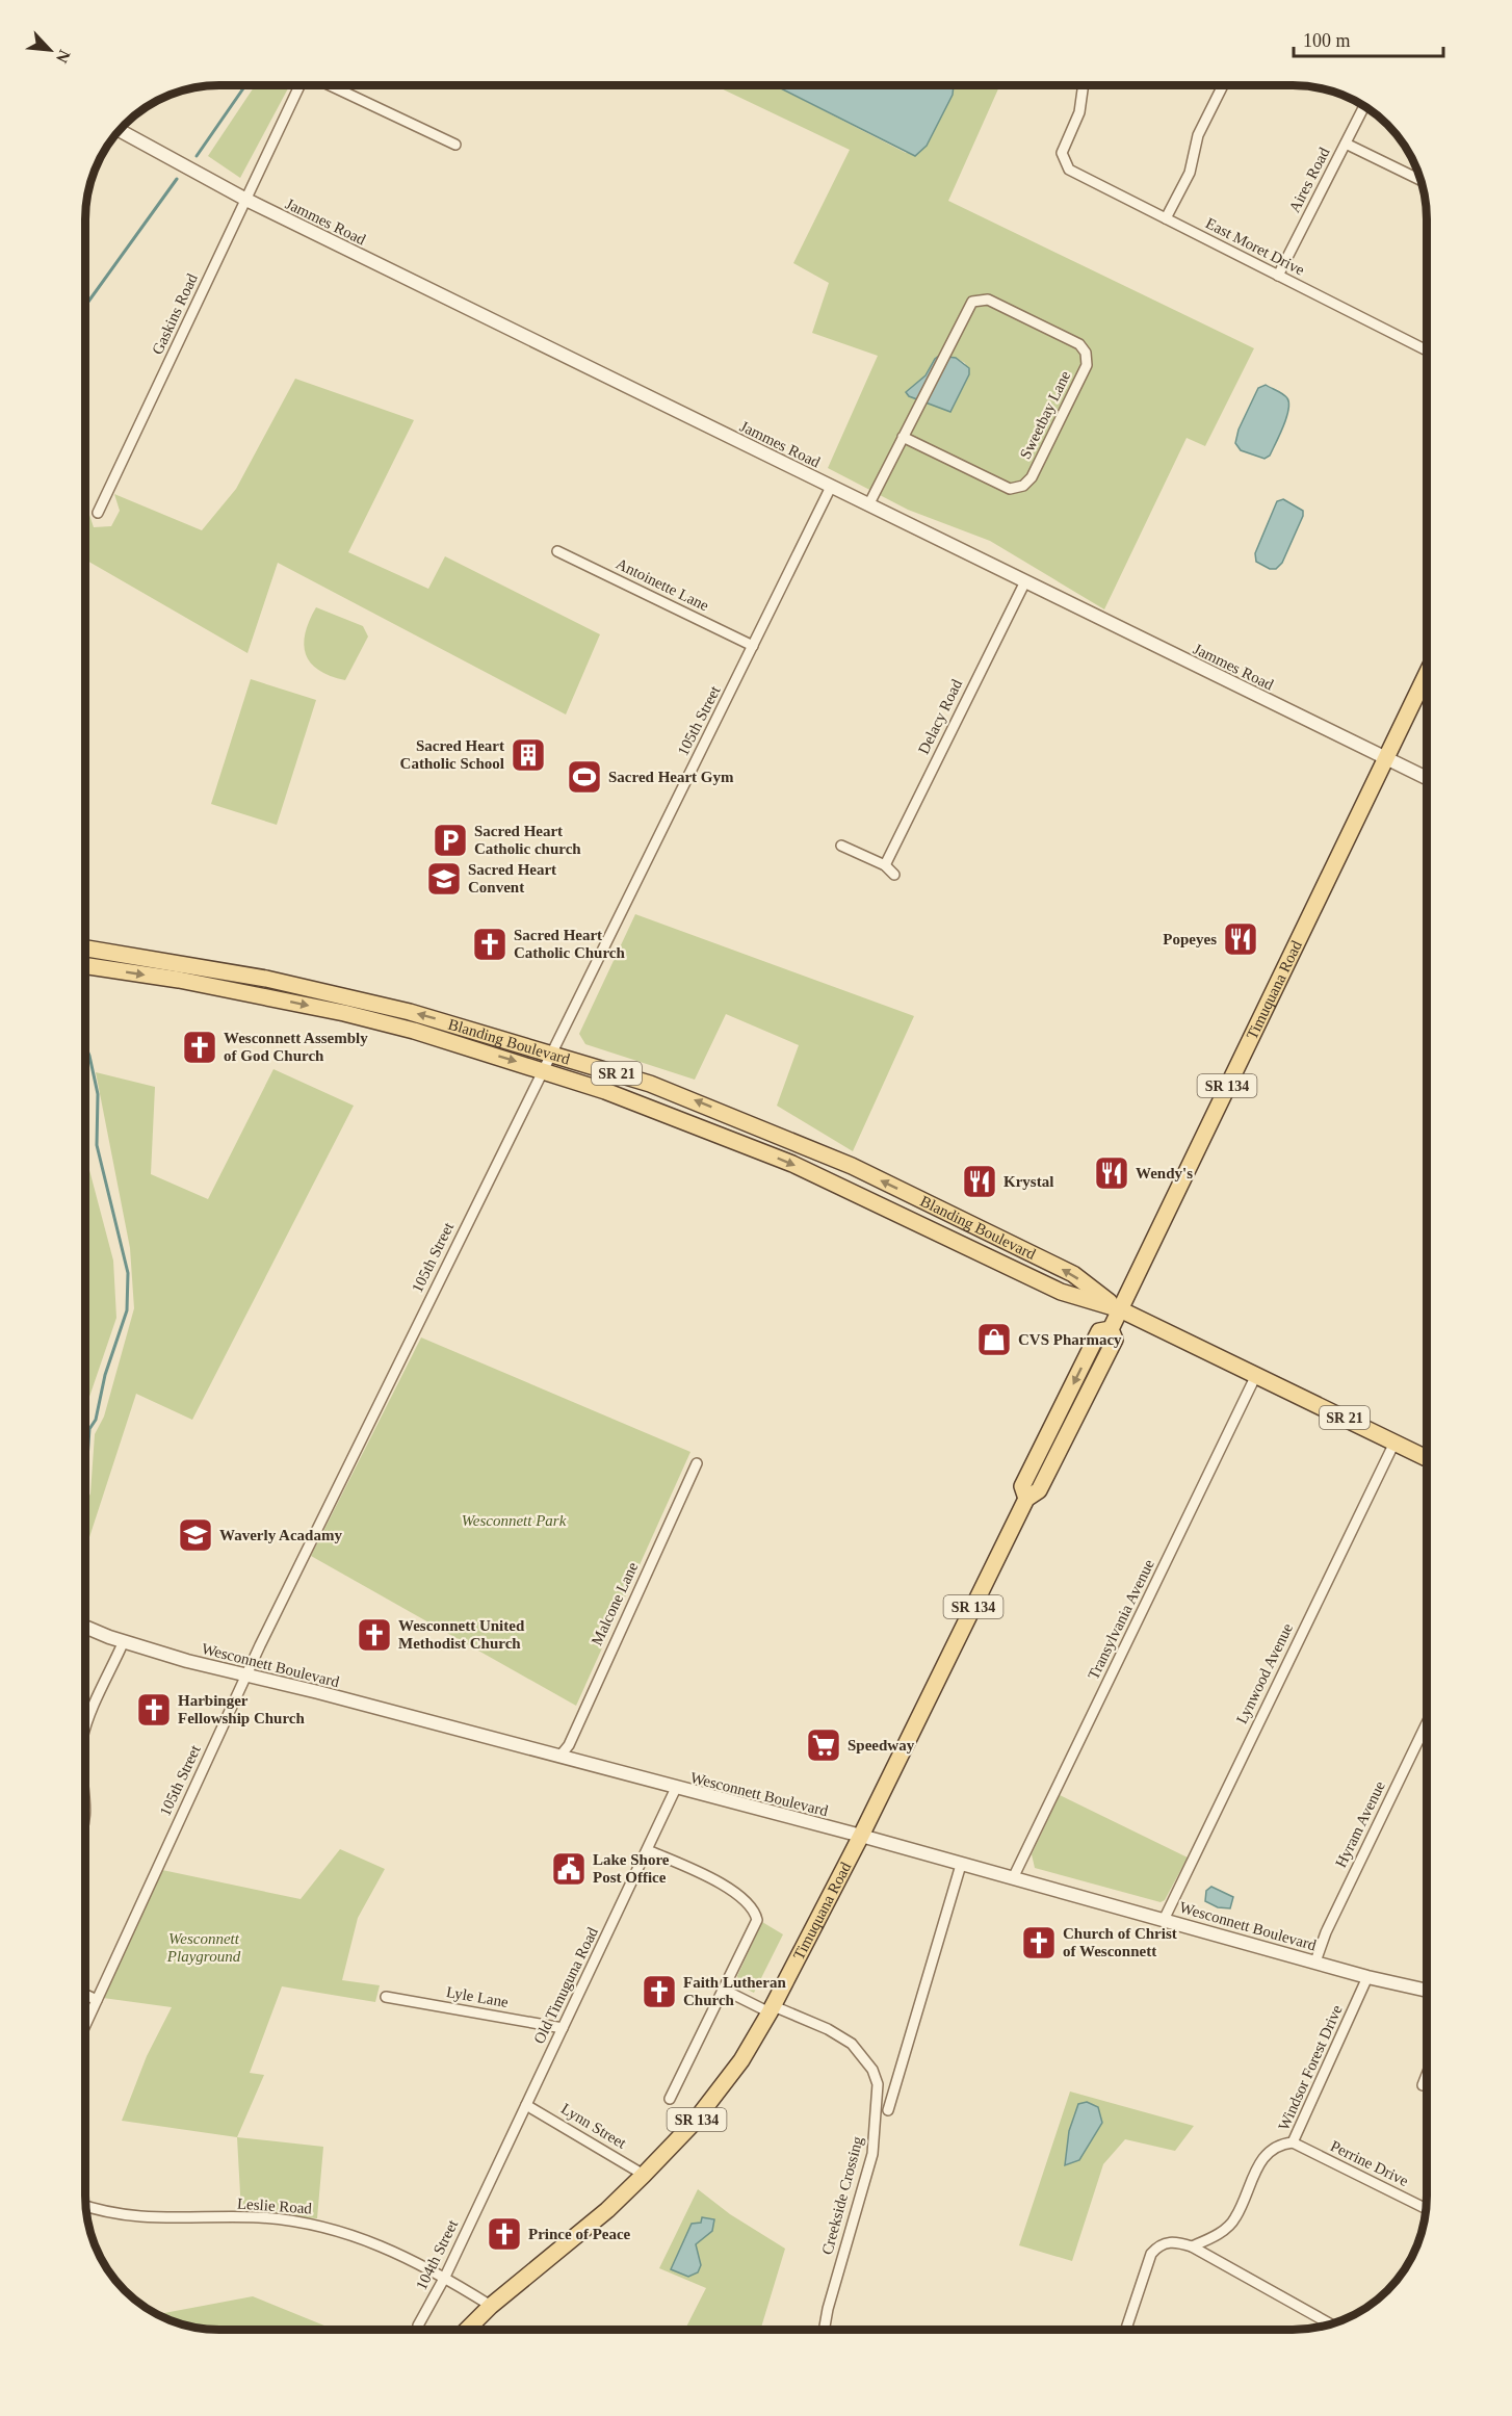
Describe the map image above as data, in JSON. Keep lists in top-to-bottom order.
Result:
{
  "streets": {
    "main road": [
      "Timuquana Road",
      "Blanding Boulevard",
      "SR 21",
      "SR 134"
    ],
    "street": [
      "Aires Road",
      "Jammes Road",
      "East Moret Drive",
      "Gaskins Road",
      "Sweetbay Lane",
      "Antoinette Lane",
      "Delacy Road",
      "105th Street",
      "Malcone Lane",
      "Transylvania Avenue",
      "Wesconnett Boulevard",
      "Lynwood Avenue",
      "Hyram Avenue",
      "Old Timuguna Road",
      "Lyle Lane",
      "Windsor Forest Drive",
      "Lynn Street",
      "Perrine Drive",
      "Creekside Crossing",
      "Leslie Road",
      "104th Street"
    ]
  },
  "crossings": [
    ["Aires Road", "East Moret Drive"],
    ["Jammes Road", "Gaskins Road"],
    ["Jammes Road", "Sweetbay Lane"],
    ["Jammes Road", "Delacy Road"],
    ["Jammes Road", "105th Street"],
    ["Jammes Road", "Timuquana Road"],
    ["Antoinette Lane", "105th Street"],
    ["105th Street", "Blanding Boulevard"],
    ["105th Street", "Wesconnett Boulevard"],
    ["Timuquana Road", "Blanding Boulevard"],
    ["Timuquana Road", "Wesconnett Boulevard"],
    ["Timuquana Road", "Lynn Street"],
    ["Timuquana Road", "Creekside Crossing"],
    ["Timuquana Road", "Leslie Road"],
    ["Blanding Boulevard", "Transylvania Avenue"],
    ["Blanding Boulevard", "Lynwood Avenue"],
    ["Malcone Lane", "Wesconnett Boulevard"],
    ["Transylvania Avenue", "Wesconnett Boulevard"],
    ["Wesconnett Boulevard", "Lynwood Avenue"],
    ["Wesconnett Boulevard", "Hyram Avenue"],
    ["Wesconnett Boulevard", "Old Timuguna Road"],
    ["Wesconnett Boulevard", "Windsor Forest Drive"],
    ["Old Timuguna Road", "Lyle Lane"],
    ["Old Timuguna Road", "Lynn Street"],
    ["Old Timuguna Road", "104th Street"],
    ["Windsor Forest Drive", "Perrine Drive"],
    ["Leslie Road", "104th Street"]
  ],
  "parks": ["Wesconnett Park", "Wesconnett Playground"],
  "places": {
    "building": ["Sacred Heart Catholic School"],
    "sports": ["Sacred Heart Gym"],
    "parking": ["Sacred Heart Catholic church"],
    "school or university": ["Sacred Heart Convent", "Waverly Acadamy"],
    "restaurant": ["Popeyes", "Wendy's", "Krystal"],
    "church": [
      "Sacred Heart Catholic Church",
      "Wesconnett Assembly of God Church",
      "Wesconnett United Methodist Church",
      "Harbinger Fellowship Church",
      "Church of Christ of Wesconnett",
      "Faith Lutheran Church",
      "Prince of Peace"
    ],
    "shop": ["CVS Pharmacy"],
    "supermarket": ["Speedway"],
    "public building": ["Lake Shore Post Office"]
  },
  "scale_bar": "100 m",
  "north": "bottom right"
}
